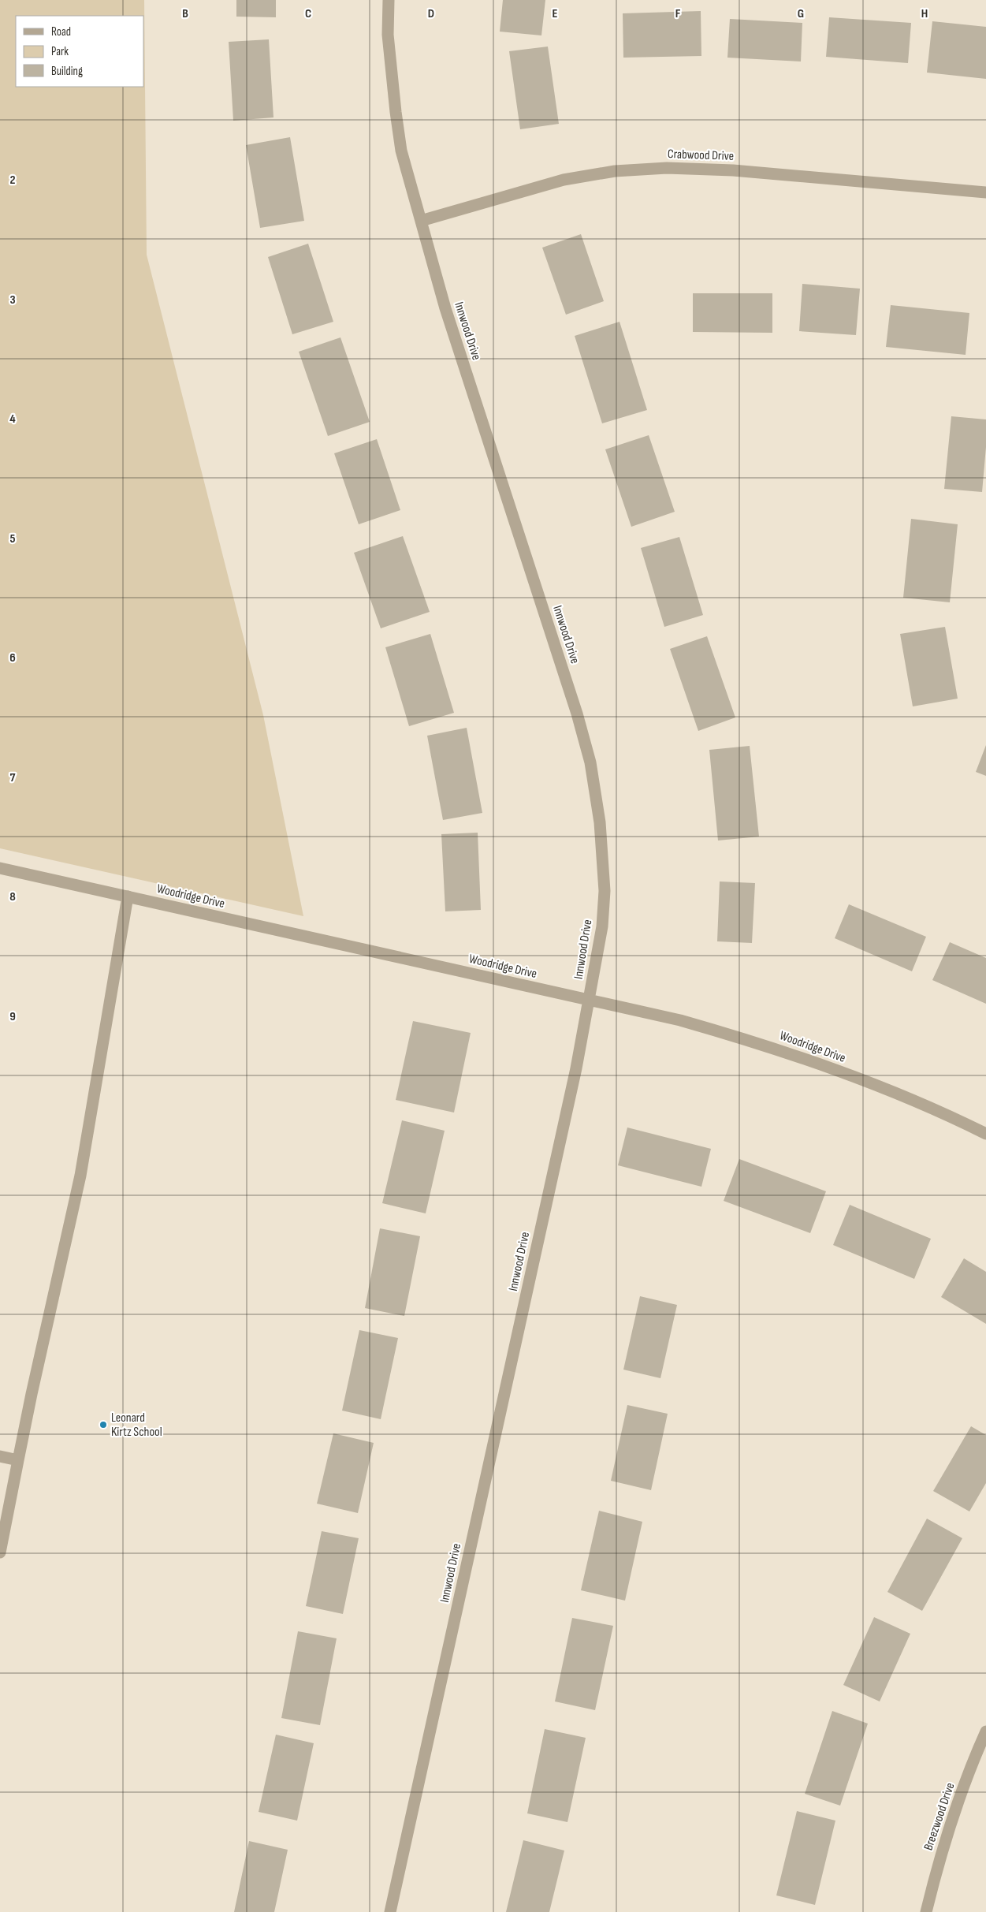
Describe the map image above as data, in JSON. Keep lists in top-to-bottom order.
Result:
{
  "streets": {
    "street": [
      "Crabwood Drive",
      "Innwood Drive",
      "Woodridge Drive",
      "Breezwood Drive"
    ]
  },
  "crossings": [
    ["Crabwood Drive", "Innwood Drive"],
    ["Innwood Drive", "Woodridge Drive"]
  ],
  "places": ["Leonard Kirtz School"],
  "legend": ["Road", "Park", "Building"],
  "grid": {
    "columns": [
      "B",
      "C",
      "D",
      "E",
      "F",
      "G",
      "H"
    ],
    "rows": [
      "2",
      "3",
      "4",
      "5",
      "6",
      "7",
      "8",
      "9"
    ]
  }
}
